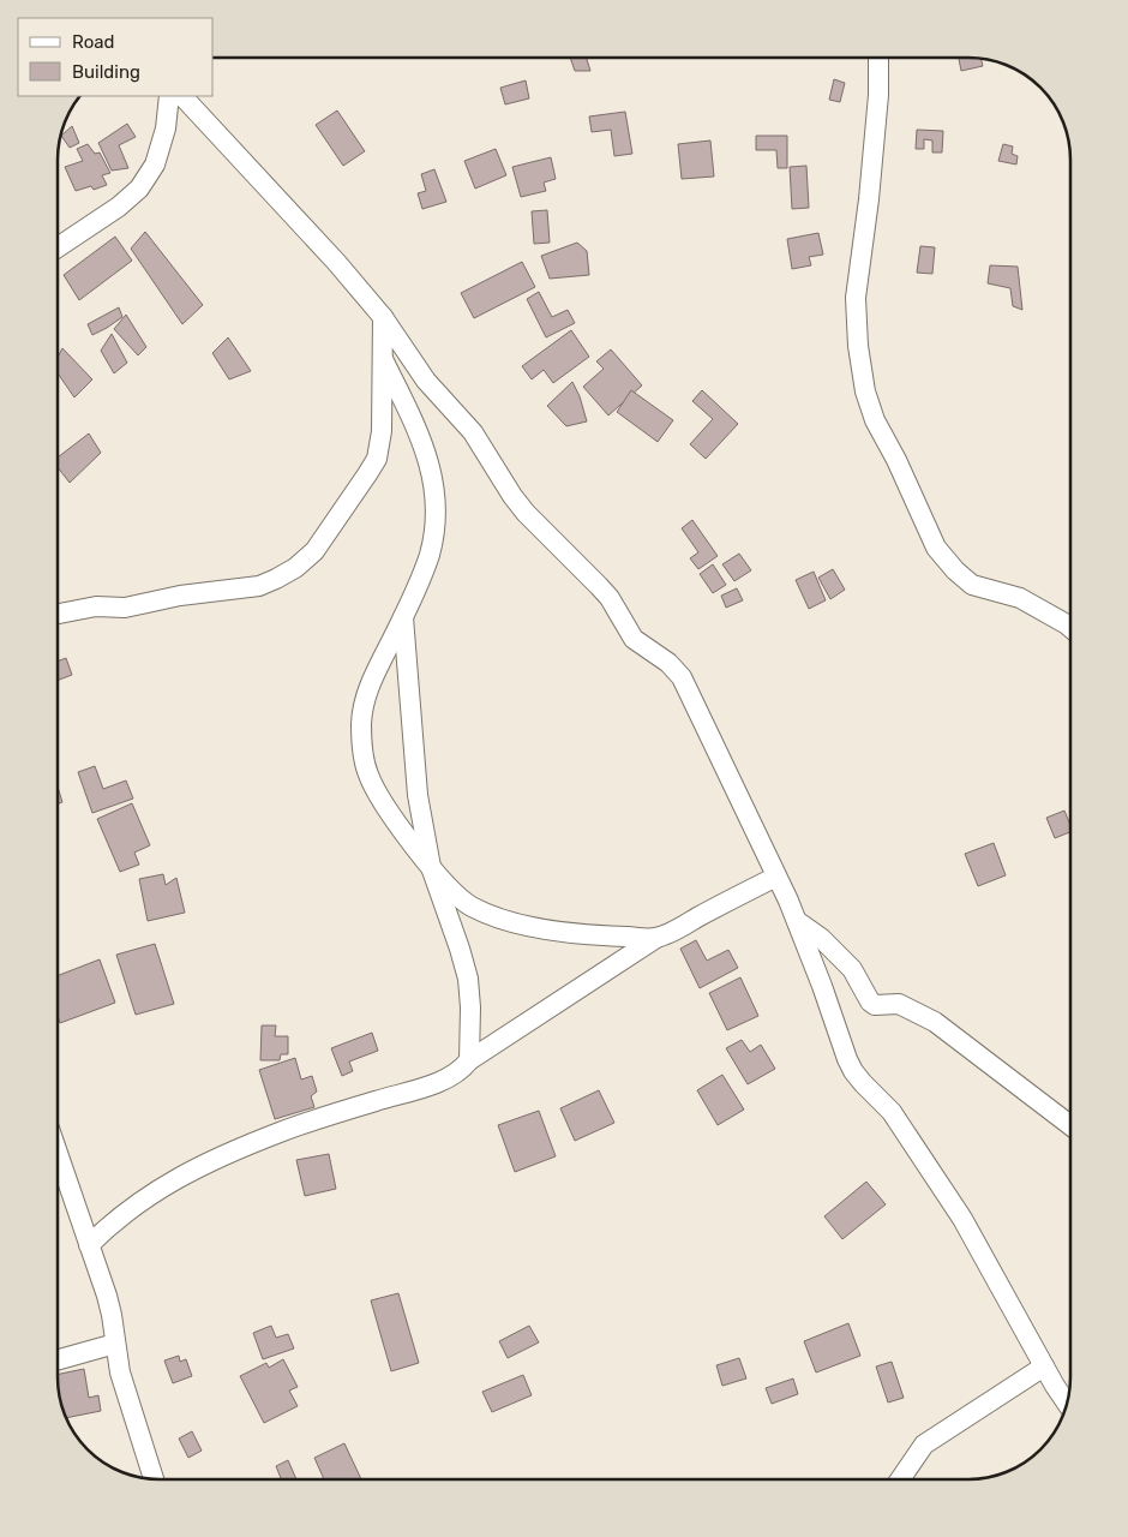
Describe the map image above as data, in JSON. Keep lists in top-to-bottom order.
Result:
{
  "legend": ["Road", "Building"]
}
